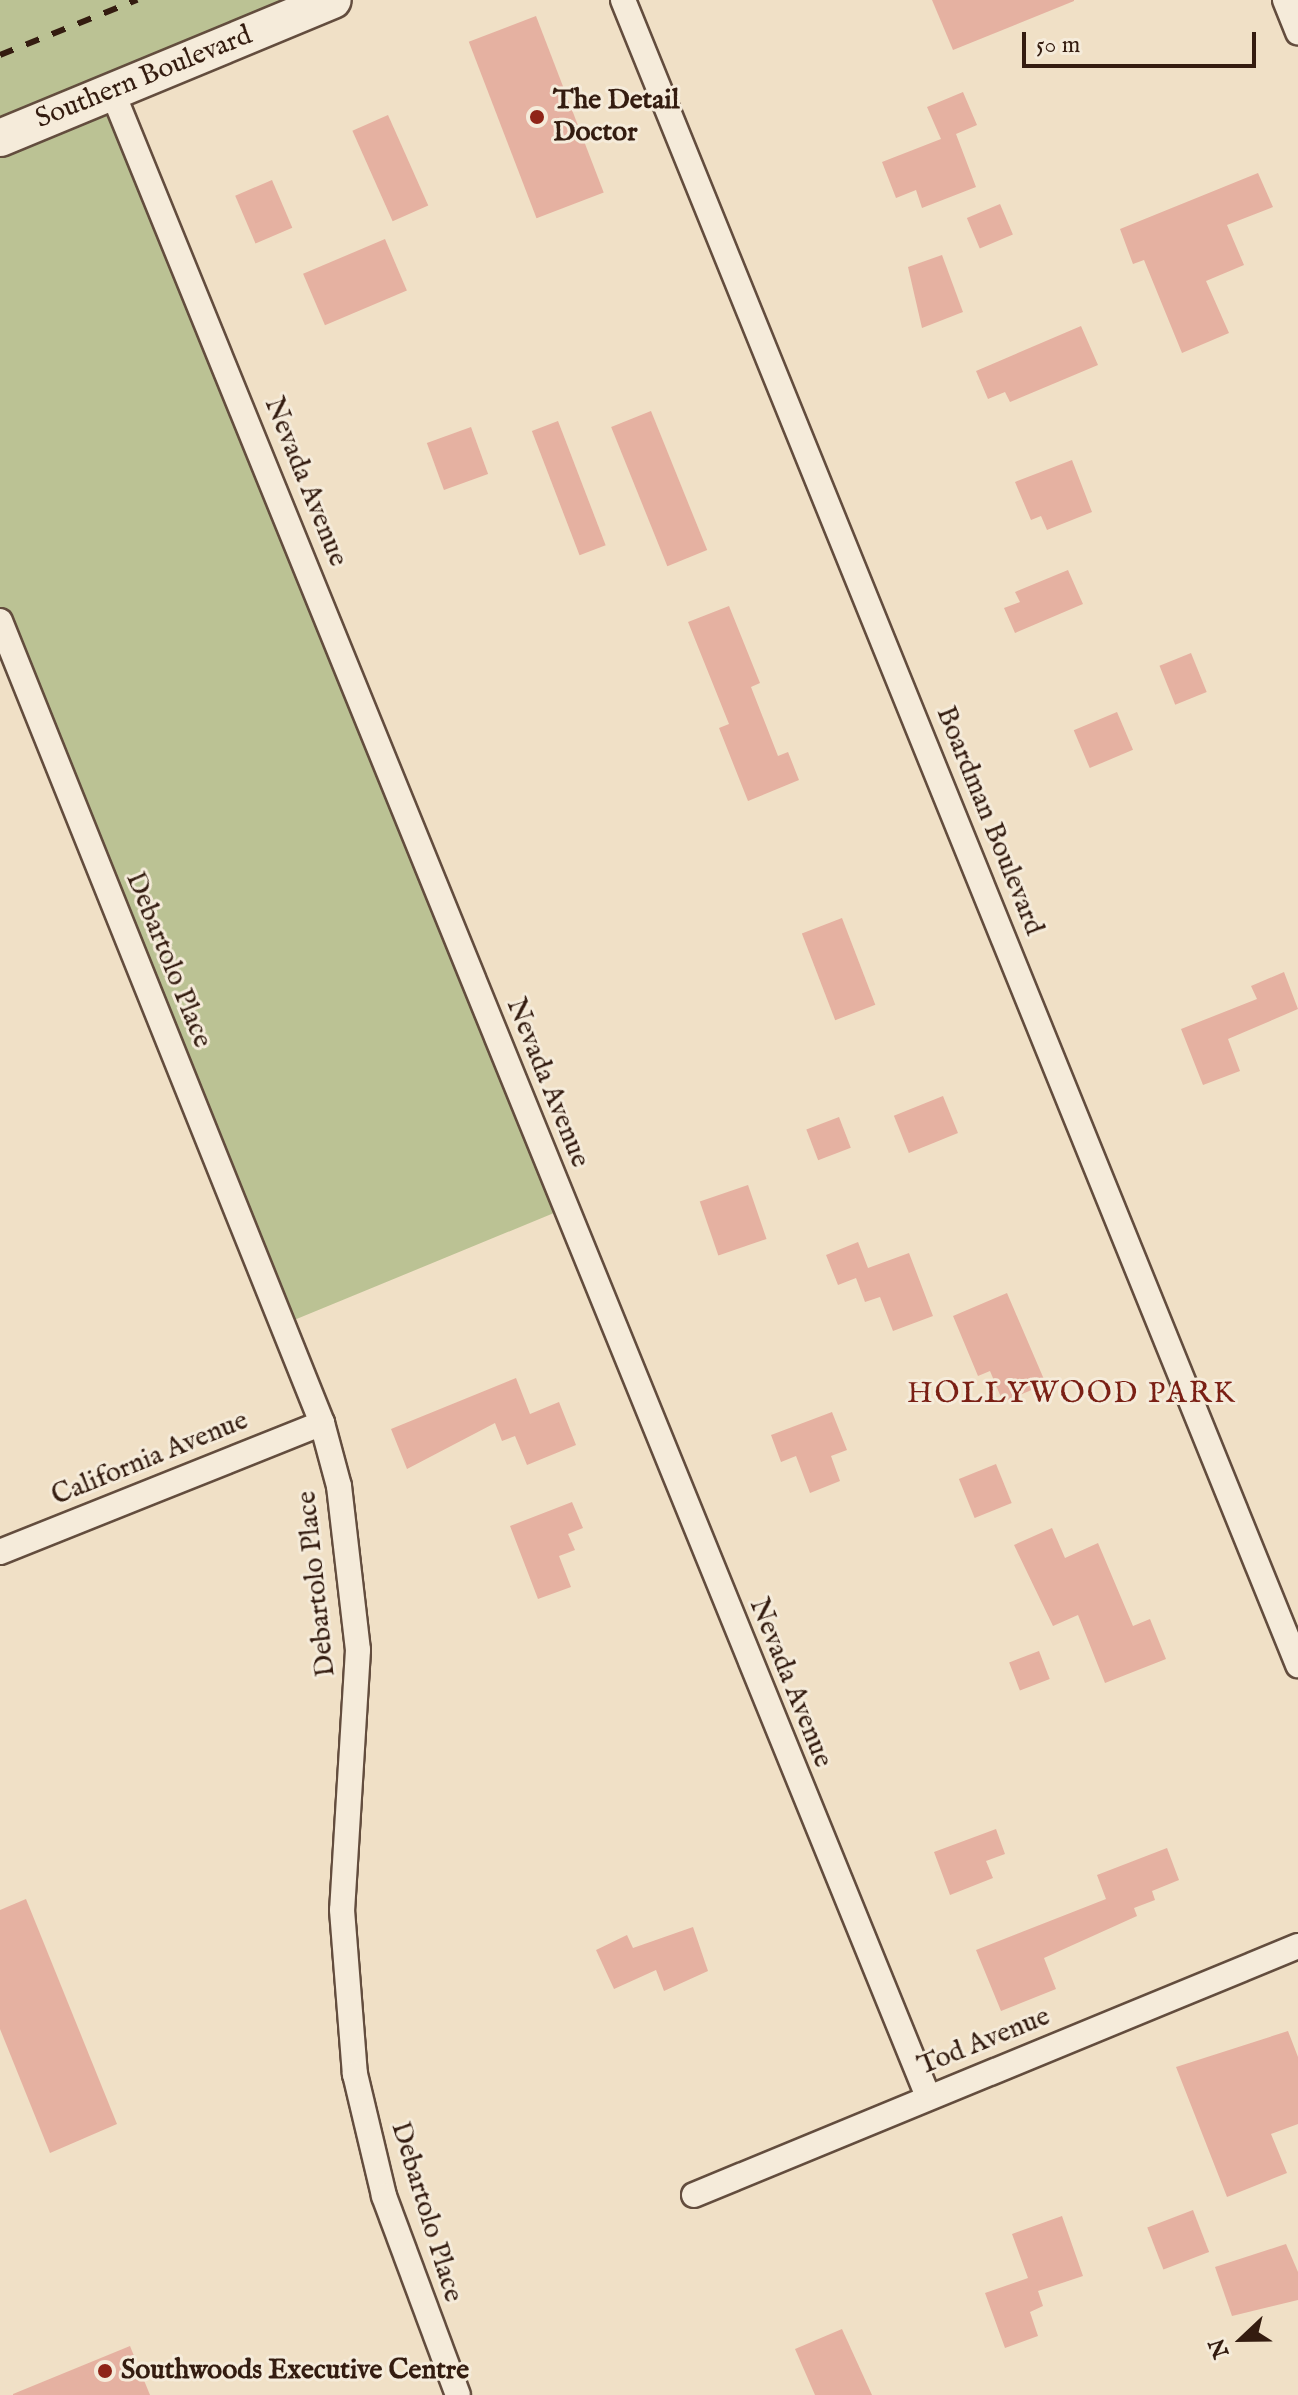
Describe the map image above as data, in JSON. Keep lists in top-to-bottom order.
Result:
{
  "streets": {
    "street": [
      "Southern Boulevard",
      "Nevada Avenue",
      "Boardman Boulevard",
      "Debartolo Place",
      "California Avenue",
      "Tod Avenue"
    ]
  },
  "crossings": [
    ["Southern Boulevard", "Nevada Avenue"],
    ["Nevada Avenue", "Tod Avenue"],
    ["Debartolo Place", "California Avenue"]
  ],
  "districts": ["HOLLYWOOD PARK"],
  "places": ["The Detail Doctor", "Southwoods Executive Centre"],
  "scale_bar": "50 m",
  "north": "left"
}
